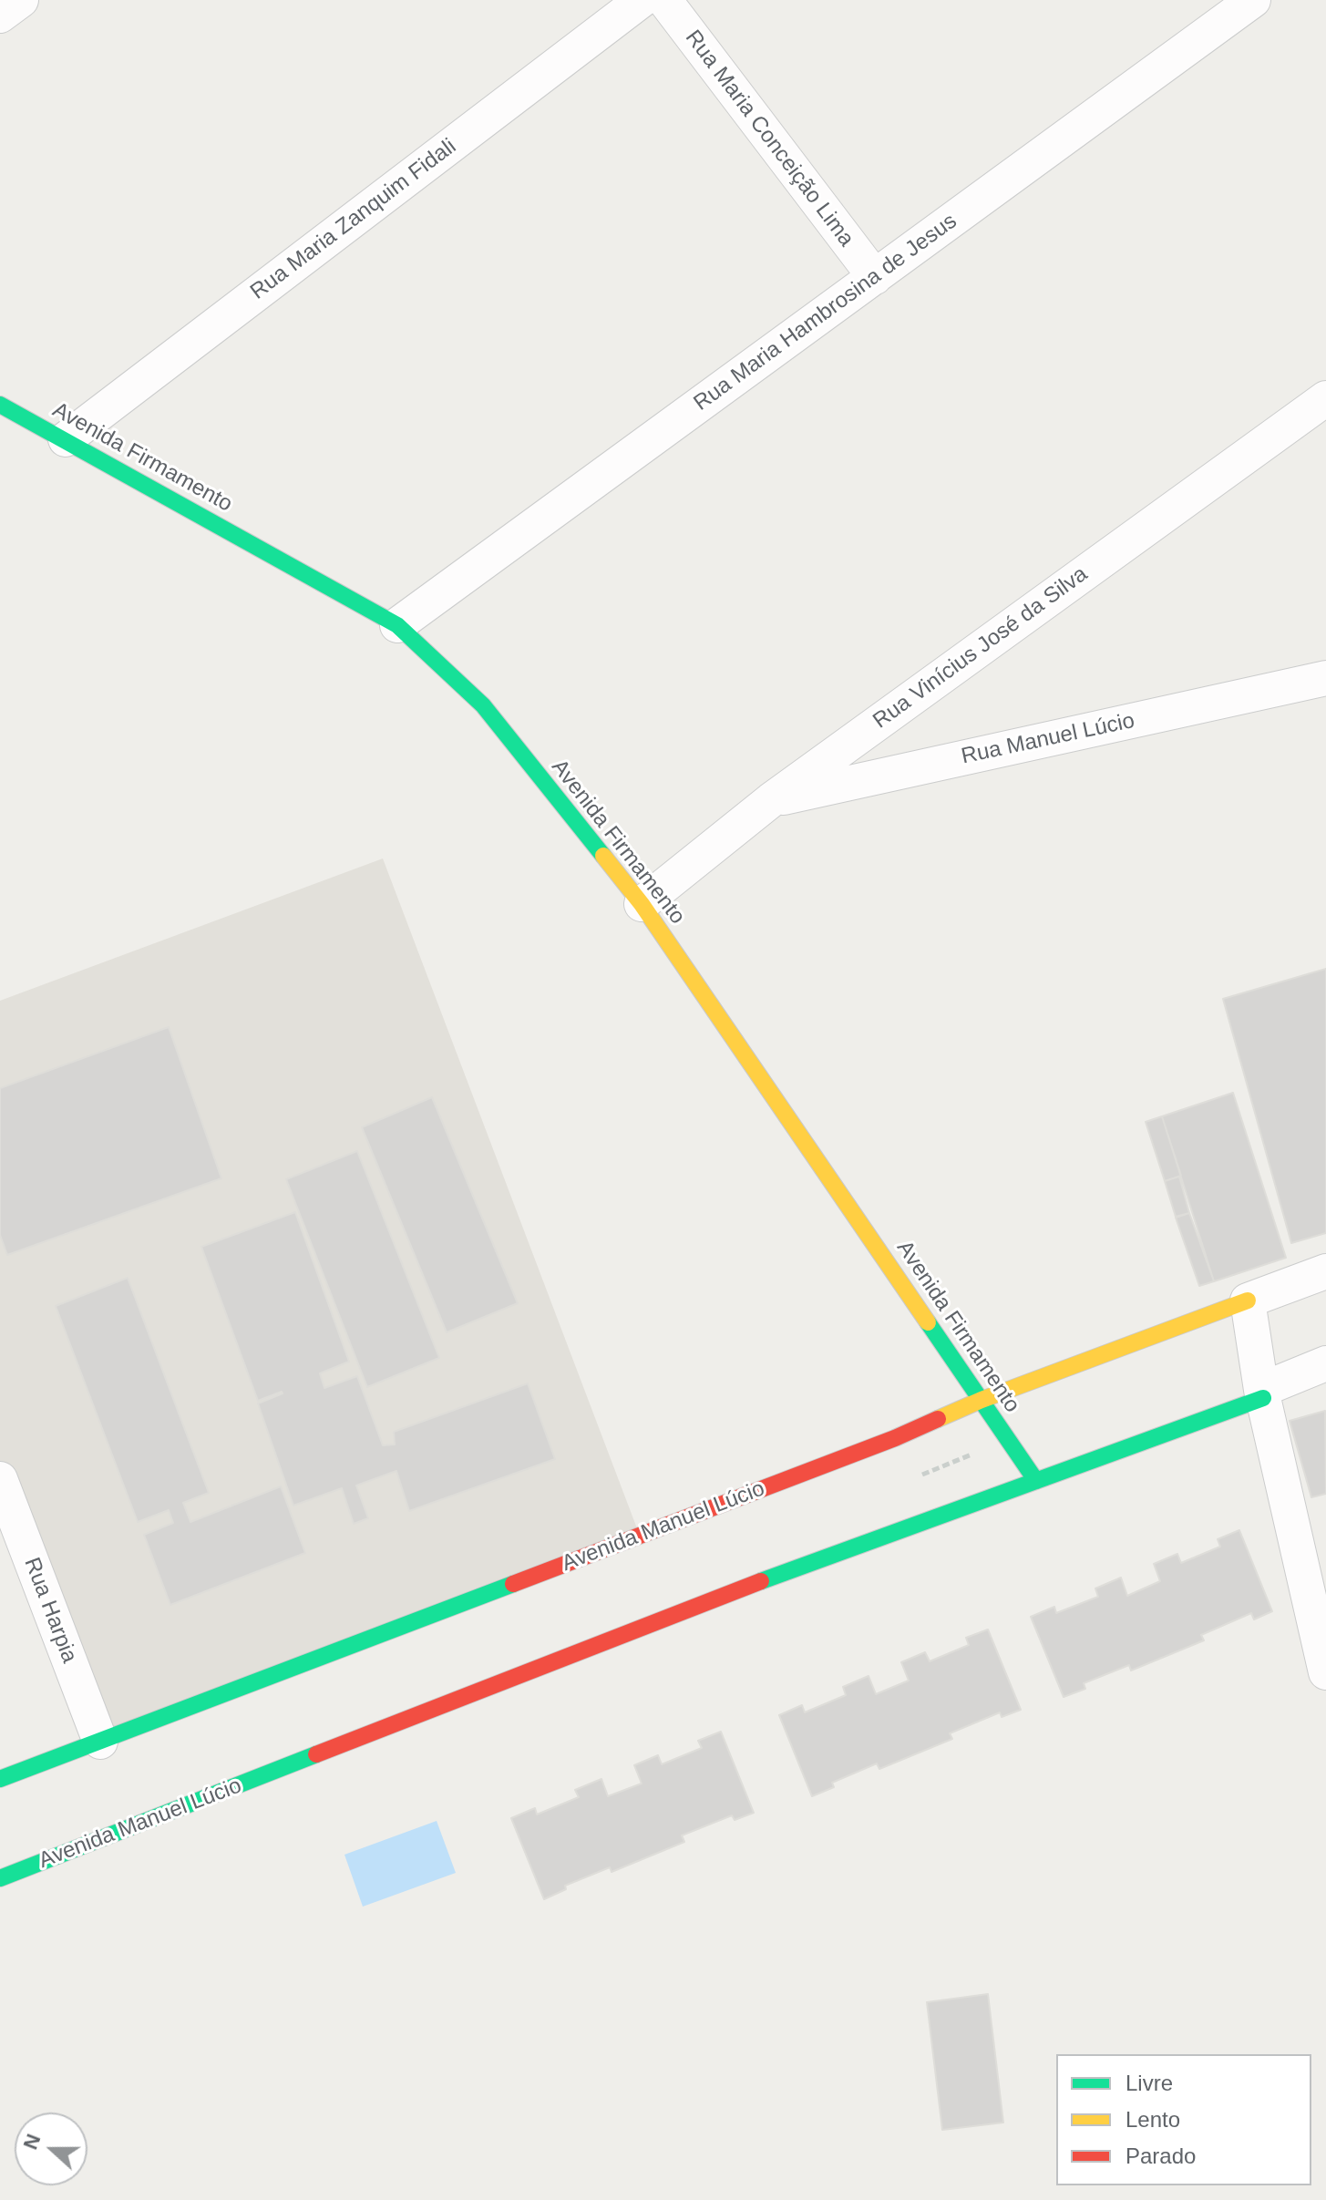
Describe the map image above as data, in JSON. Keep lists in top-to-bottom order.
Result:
{
  "streets": {
    "street": [
      "Rua Maria Conceição Lima",
      "Rua Maria Zanquim Fidali",
      "Rua Maria Hambrosina de Jesus",
      "Avenida Firmamento",
      "Rua Vinícius José da Silva",
      "Rua Manuel Lúcio",
      "Avenida Manuel Lúcio",
      "Rua Harpia"
    ]
  },
  "crossings": [
    ["Rua Maria Conceição Lima", "Rua Maria Hambrosina de Jesus"],
    ["Rua Maria Zanquim Fidali", "Avenida Firmamento"],
    ["Rua Maria Hambrosina de Jesus", "Avenida Firmamento"],
    ["Avenida Firmamento", "Rua Vinícius José da Silva"],
    ["Avenida Firmamento", "Avenida Manuel Lúcio"],
    ["Rua Vinícius José da Silva", "Rua Manuel Lúcio"],
    ["Avenida Manuel Lúcio", "Rua Harpia"]
  ],
  "legend": ["Livre", "Lento", "Parado"],
  "north": "left"
}
